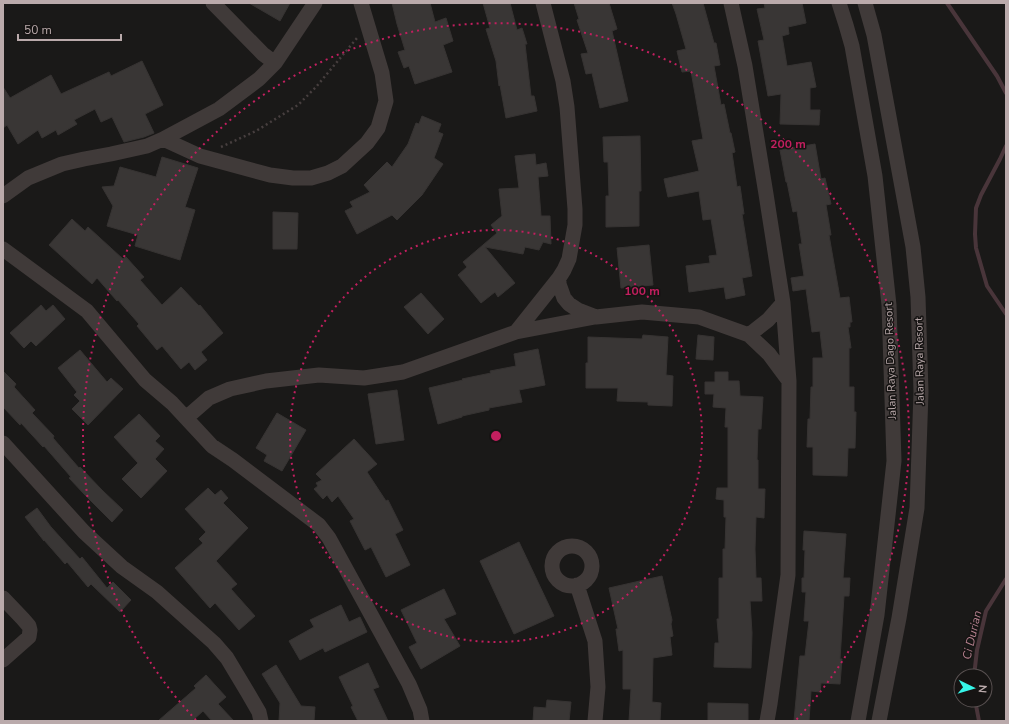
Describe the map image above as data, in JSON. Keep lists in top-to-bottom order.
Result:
{
  "streets": {
    "street": ["Jalan Raya Dago Resort", "Jalan Raya Resort"]
  },
  "water": ["Ci Durian"],
  "scale_bar": "50 m",
  "north": "right",
  "rings": ["200 m", "100 m"]
}
